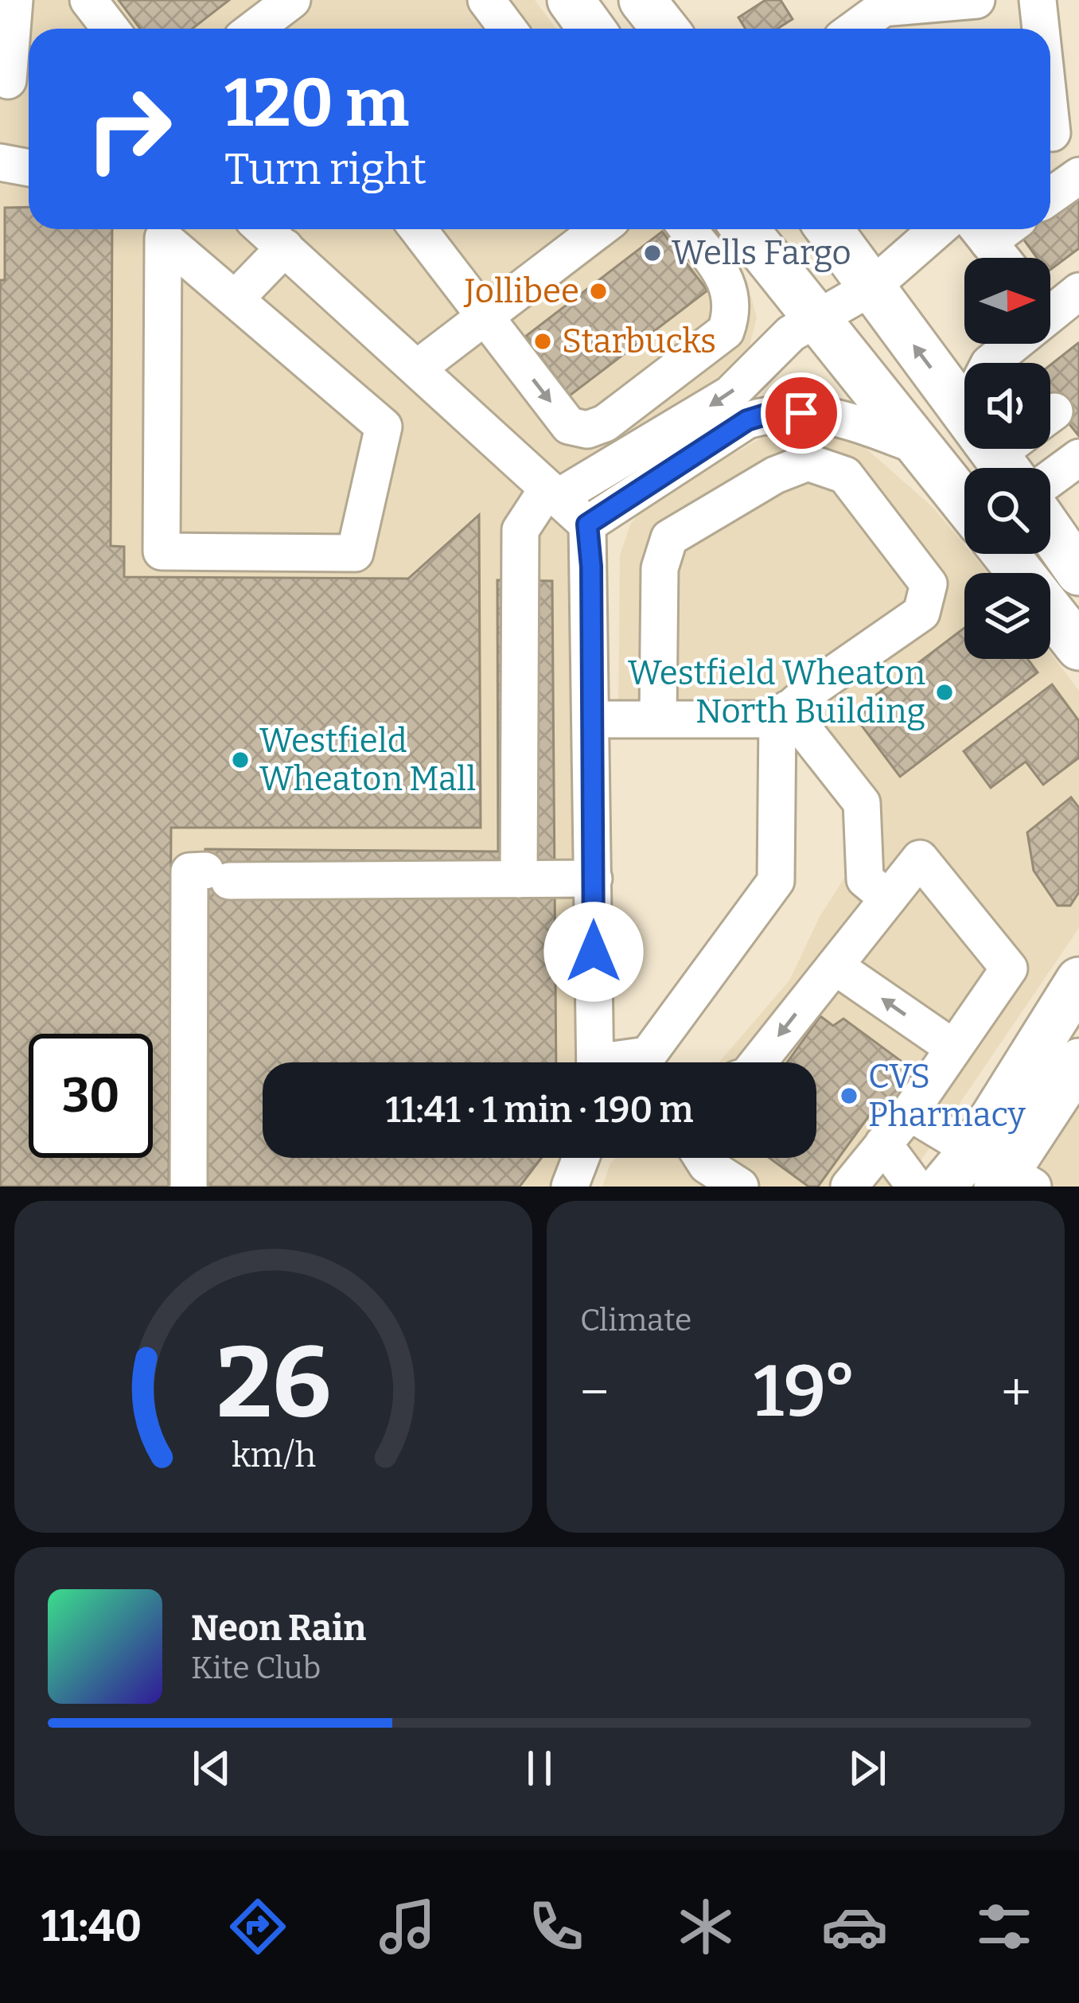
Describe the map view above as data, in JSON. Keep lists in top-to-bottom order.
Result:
{
  "places": [
    "Wells Fargo",
    "Jollibee",
    "Starbucks",
    "Westfield Wheaton North Building",
    "Westfield Wheaton Mall",
    "CVS Pharmacy"
  ],
  "north": "right",
  "page": {
    "turn": ["120 m", "Turn right"],
    "limit": "30",
    "trip": "11:41 · 1 min · 190 m",
    "tile": "Climate",
    "heat": ["−", "19°", "+"],
    "song": ["Neon Rain", "Kite Club"],
    "tabs": "11:40",
    "gauge": ["26", "km/h"]
  }
}
